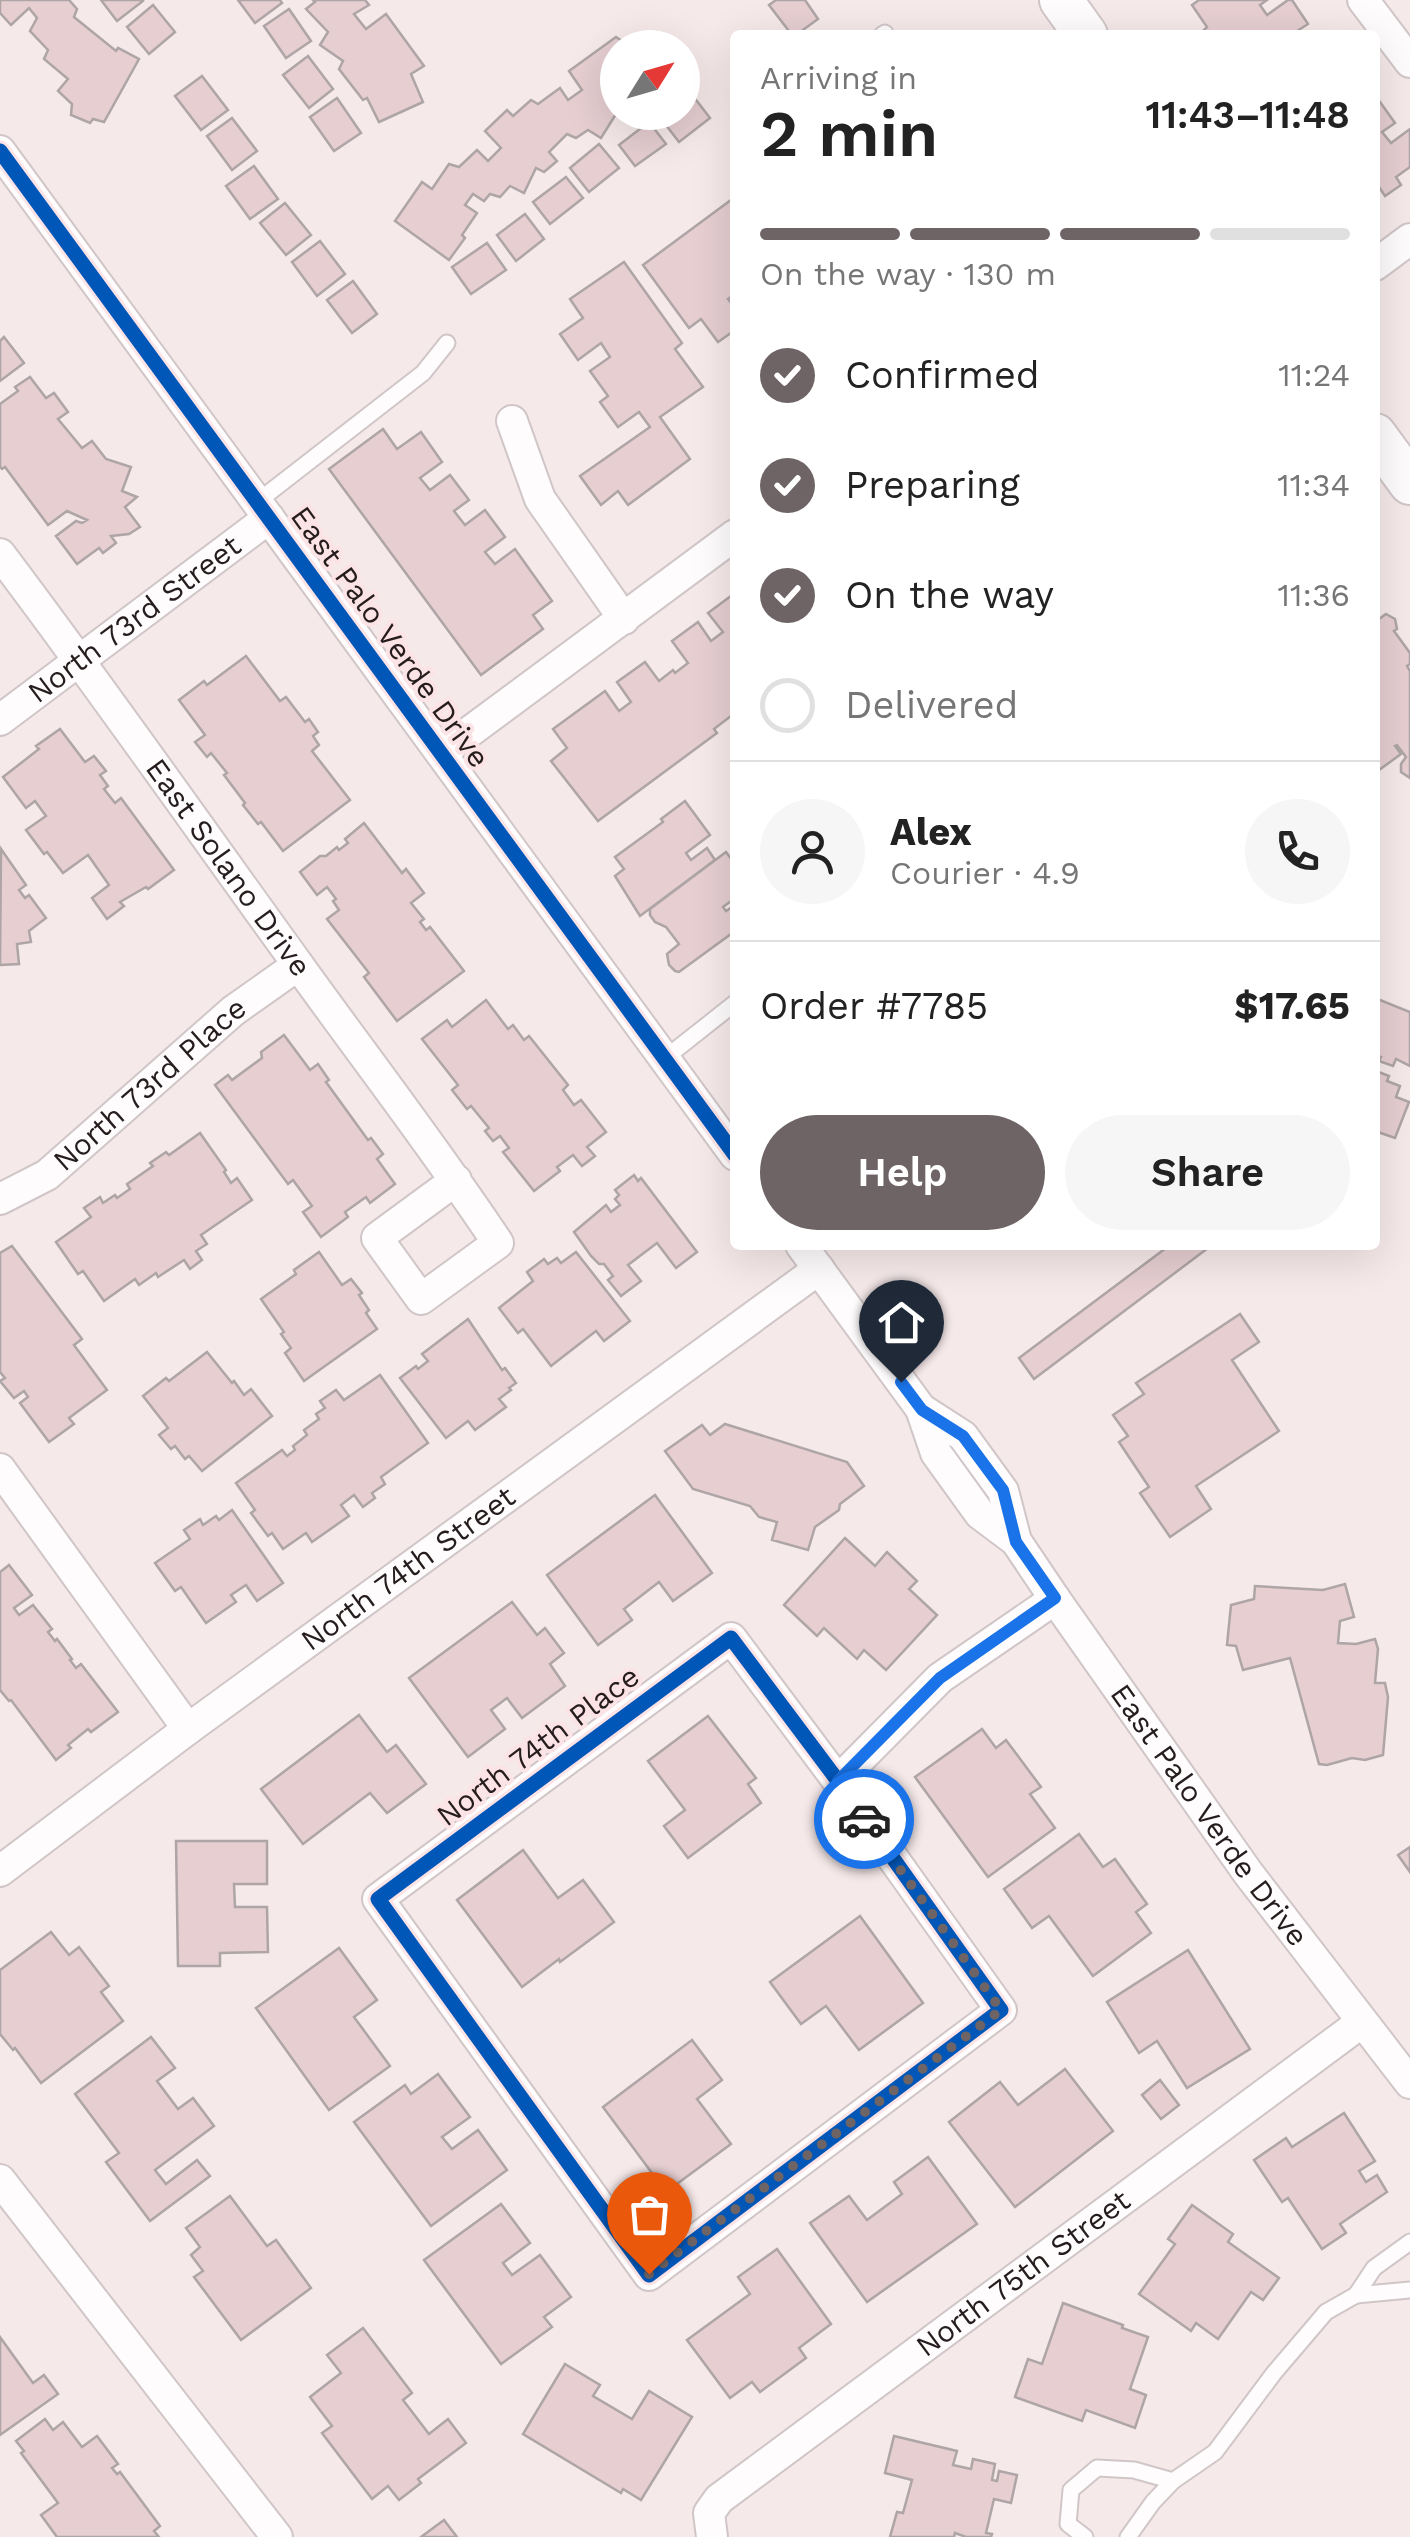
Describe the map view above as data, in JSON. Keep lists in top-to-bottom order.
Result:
{
  "streets": {
    "street": [
      "North 73rd Street",
      "East Palo Verde Drive",
      "East Solano Drive",
      "North 73rd Place",
      "North 74th Street",
      "North 74th Place",
      "North 75th Street"
    ]
  },
  "crossings": [
    ["North 73rd Street", "East Palo Verde Drive"],
    ["North 73rd Street", "East Solano Drive"],
    ["East Palo Verde Drive", "North 74th Street"],
    ["East Palo Verde Drive", "North 75th Street"],
    ["East Solano Drive", "North 73rd Place"]
  ],
  "north": "top right",
  "page": {
    "heading": ["2 min", "Arriving in", "11:43–11:48"],
    "panel": [
      "Alex",
      "Courier · 4.9",
      "Order #7785",
      "$17.65"
    ],
    "bar": "On the way · 130 m",
    "list": [
      ["Confirmed", "11:24"],
      ["Preparing", "11:34"],
      ["On the way", "11:36"],
      "Delivered"
    ],
    "buttons": ["Help", "Share"]
  }
}
